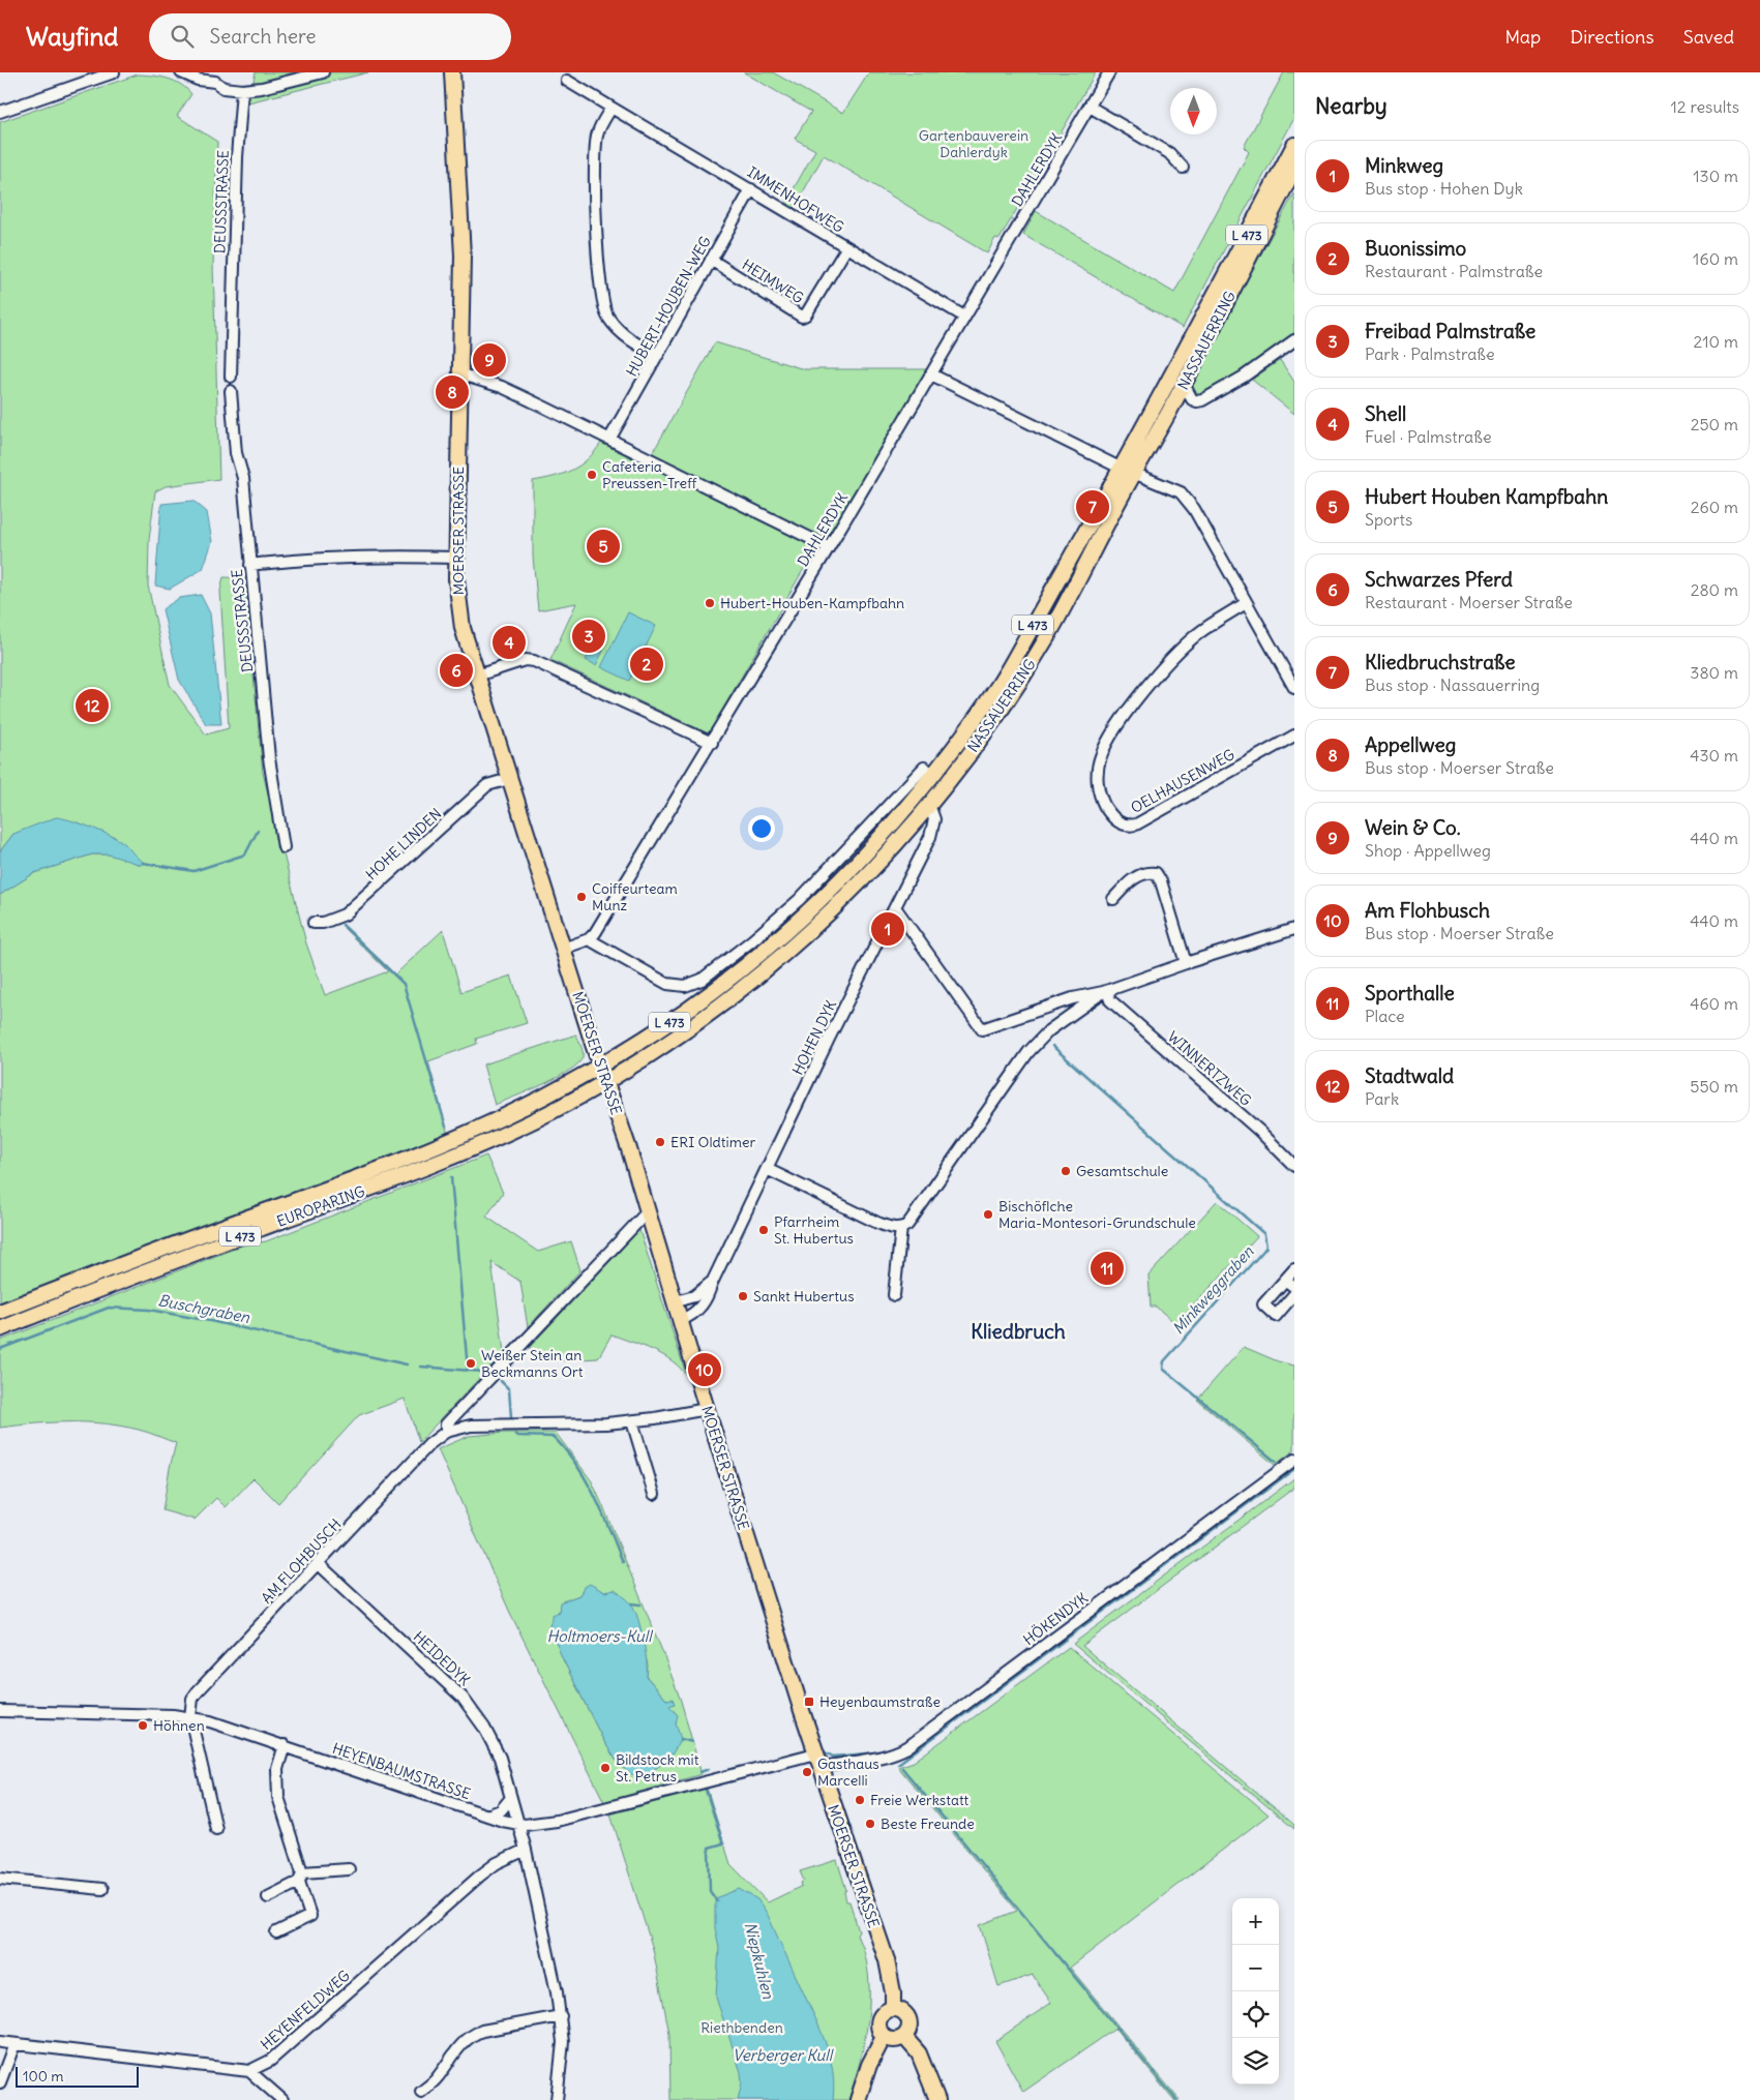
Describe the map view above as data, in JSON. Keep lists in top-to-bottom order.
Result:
{
  "streets": {
    "main road": [
      "L 473",
      "NASSAUERRING",
      "MOERSER STRASSE",
      "EUROPARING"
    ],
    "street": [
      "DAHLERDYK",
      "IMMENHOFWEG",
      "DEUSSSTRASSE",
      "HEIMWEG",
      "HUBERT-HOUBEN-WEG",
      "OELHAUSENWEG",
      "HOHE LINDEN",
      "HOHEN DYK",
      "WINNERTZWEG",
      "AM FLOHBUSCH",
      "HÖKENDYK",
      "HEIDEDYK",
      "HEYENBAUMSTRASSE",
      "HEYENFELDWEG"
    ]
  },
  "crossings": [
    ["DAHLERDYK", "IMMENHOFWEG"],
    ["DAHLERDYK", "NASSAUERRING"],
    ["IMMENHOFWEG", "HEIMWEG"],
    ["IMMENHOFWEG", "HUBERT-HOUBEN-WEG"],
    ["HEIMWEG", "HUBERT-HOUBEN-WEG"],
    ["NASSAUERRING", "MOERSER STRASSE"],
    ["NASSAUERRING", "HOHEN DYK"],
    ["NASSAUERRING", "EUROPARING"],
    ["MOERSER STRASSE", "HOHE LINDEN"],
    ["MOERSER STRASSE", "HOHEN DYK"],
    ["MOERSER STRASSE", "EUROPARING"],
    ["MOERSER STRASSE", "AM FLOHBUSCH"],
    ["MOERSER STRASSE", "HÖKENDYK"],
    ["MOERSER STRASSE", "HEYENBAUMSTRASSE"],
    ["AM FLOHBUSCH", "HEIDEDYK"],
    ["AM FLOHBUSCH", "HEYENBAUMSTRASSE"],
    ["HEIDEDYK", "HEYENBAUMSTRASSE"],
    ["HEIDEDYK", "HEYENFELDWEG"]
  ],
  "districts": ["Kliedbruch"],
  "water": [
    "Minkweggraben",
    "Buschgraben",
    "Holtmoers-Kull",
    "Niepkuhlen",
    "Verberger Kull"
  ],
  "parks": ["Gartenbauverein Dahlerdyk", "Riethbenden"],
  "places": {
    "other": [
      "Cafeteria Preussen-Treff",
      "Hubert-Houben-Kampfbahn",
      "Coiffeurteam Munz",
      "ERI Oldtimer",
      "Gesamtschule",
      "Bischöflche Maria-Montesori-Grundschule",
      "Pfarrheim St. Hubertus",
      "Sankt Hubertus",
      "Weißer Stein an Beckmanns Ort",
      "Höhnen",
      "Bildstock mit St. Petrus",
      "Gasthaus Marcelli",
      "Freie Werkstatt",
      "Beste Freunde"
    ],
    "transit": ["Heyenbaumstraße"]
  },
  "scale_bar": "100 m",
  "north": "bottom",
  "page": {
    "header": "Wayfind",
    "search": "Search here",
    "nav": ["Map", "Directions", "Saved"],
    "heading": ["Nearby", "12 results"],
    "list": [
      {
        "mark": "1",
        "name": "Minkweg",
        "note": "Bus stop · Hohen Dyk",
        "value": "130 m"
      },
      {
        "mark": "2",
        "name": "Buonissimo",
        "note": "Restaurant · Palmstraße",
        "value": "160 m"
      },
      {
        "mark": "3",
        "name": "Freibad Palmstraße",
        "note": "Park · Palmstraße",
        "value": "210 m"
      },
      {
        "mark": "4",
        "name": "Shell",
        "note": "Fuel · Palmstraße",
        "value": "250 m"
      },
      {
        "mark": "5",
        "name": "Hubert Houben Kampfbahn",
        "note": "Sports",
        "value": "260 m"
      },
      {
        "mark": "6",
        "name": "Schwarzes Pferd",
        "note": "Restaurant · Moerser Straße",
        "value": "280 m"
      },
      {
        "mark": "7",
        "name": "Kliedbruchstraße",
        "note": "Bus stop · Nassauerring",
        "value": "380 m"
      },
      {
        "mark": "8",
        "name": "Appellweg",
        "note": "Bus stop · Moerser Straße",
        "value": "430 m"
      },
      {
        "mark": "9",
        "name": "Wein & Co.",
        "note": "Shop · Appellweg",
        "value": "440 m"
      },
      {
        "mark": "10",
        "name": "Am Flohbusch",
        "note": "Bus stop · Moerser Straße",
        "value": "440 m"
      },
      {
        "mark": "11",
        "name": "Sporthalle",
        "note": "Place",
        "value": "460 m"
      },
      {
        "mark": "12",
        "name": "Stadtwald",
        "note": "Park",
        "value": "550 m"
      }
    ],
    "pins": [
      "9",
      "8",
      "7",
      "5",
      "3",
      "4",
      "2",
      "6",
      "12",
      "1",
      "11",
      "10"
    ],
    "map_buttons": ["+", "−"],
    "scale": "100 m"
  }
}
